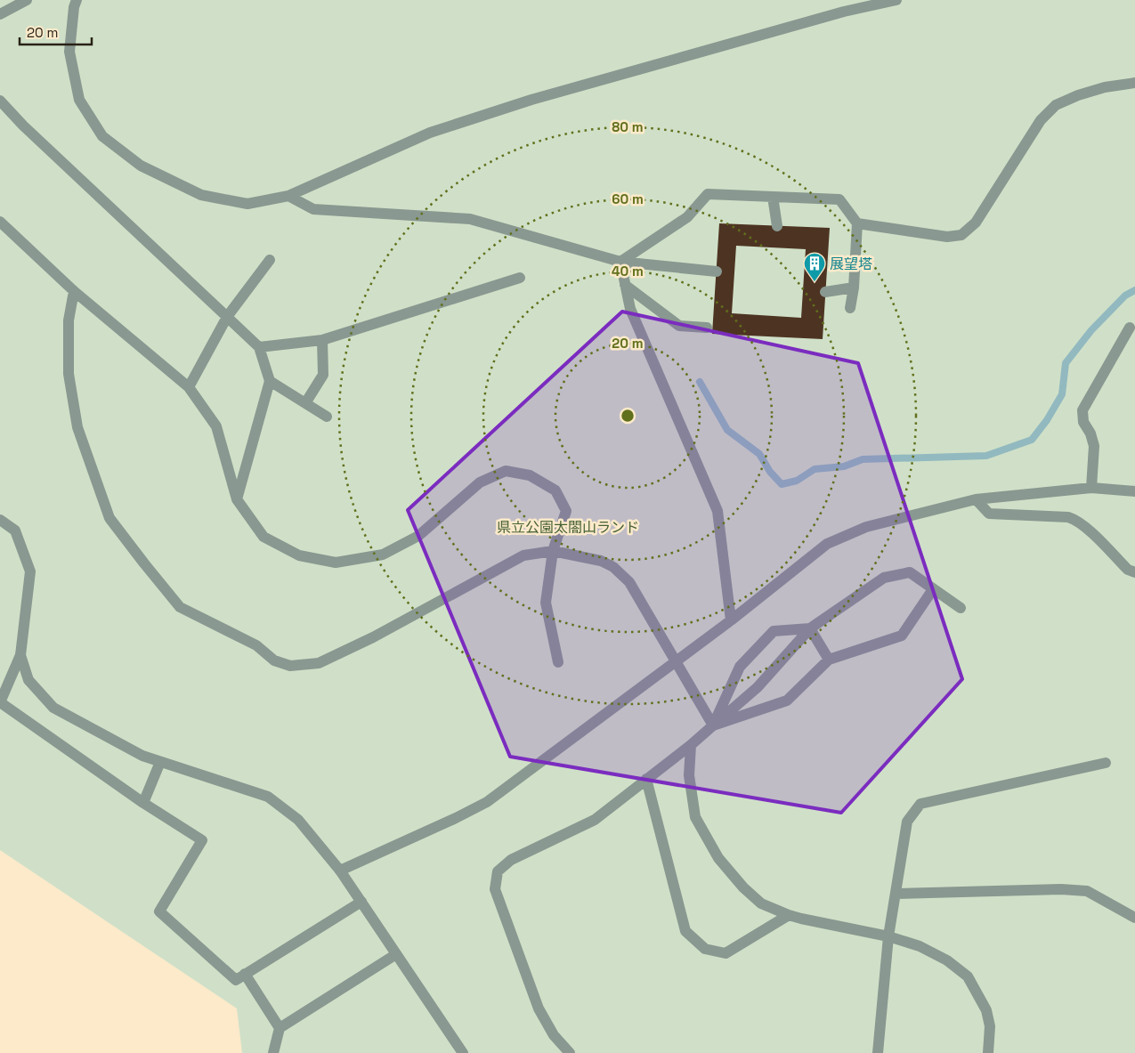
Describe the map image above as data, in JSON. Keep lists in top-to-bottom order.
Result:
{
  "parks": ["県立公園太閤山ランド"],
  "places": {
    "building": ["展望塔"]
  },
  "scale_bar": "20 m",
  "rings": [
    "80 m",
    "60 m",
    "40 m",
    "20 m"
  ]
}
